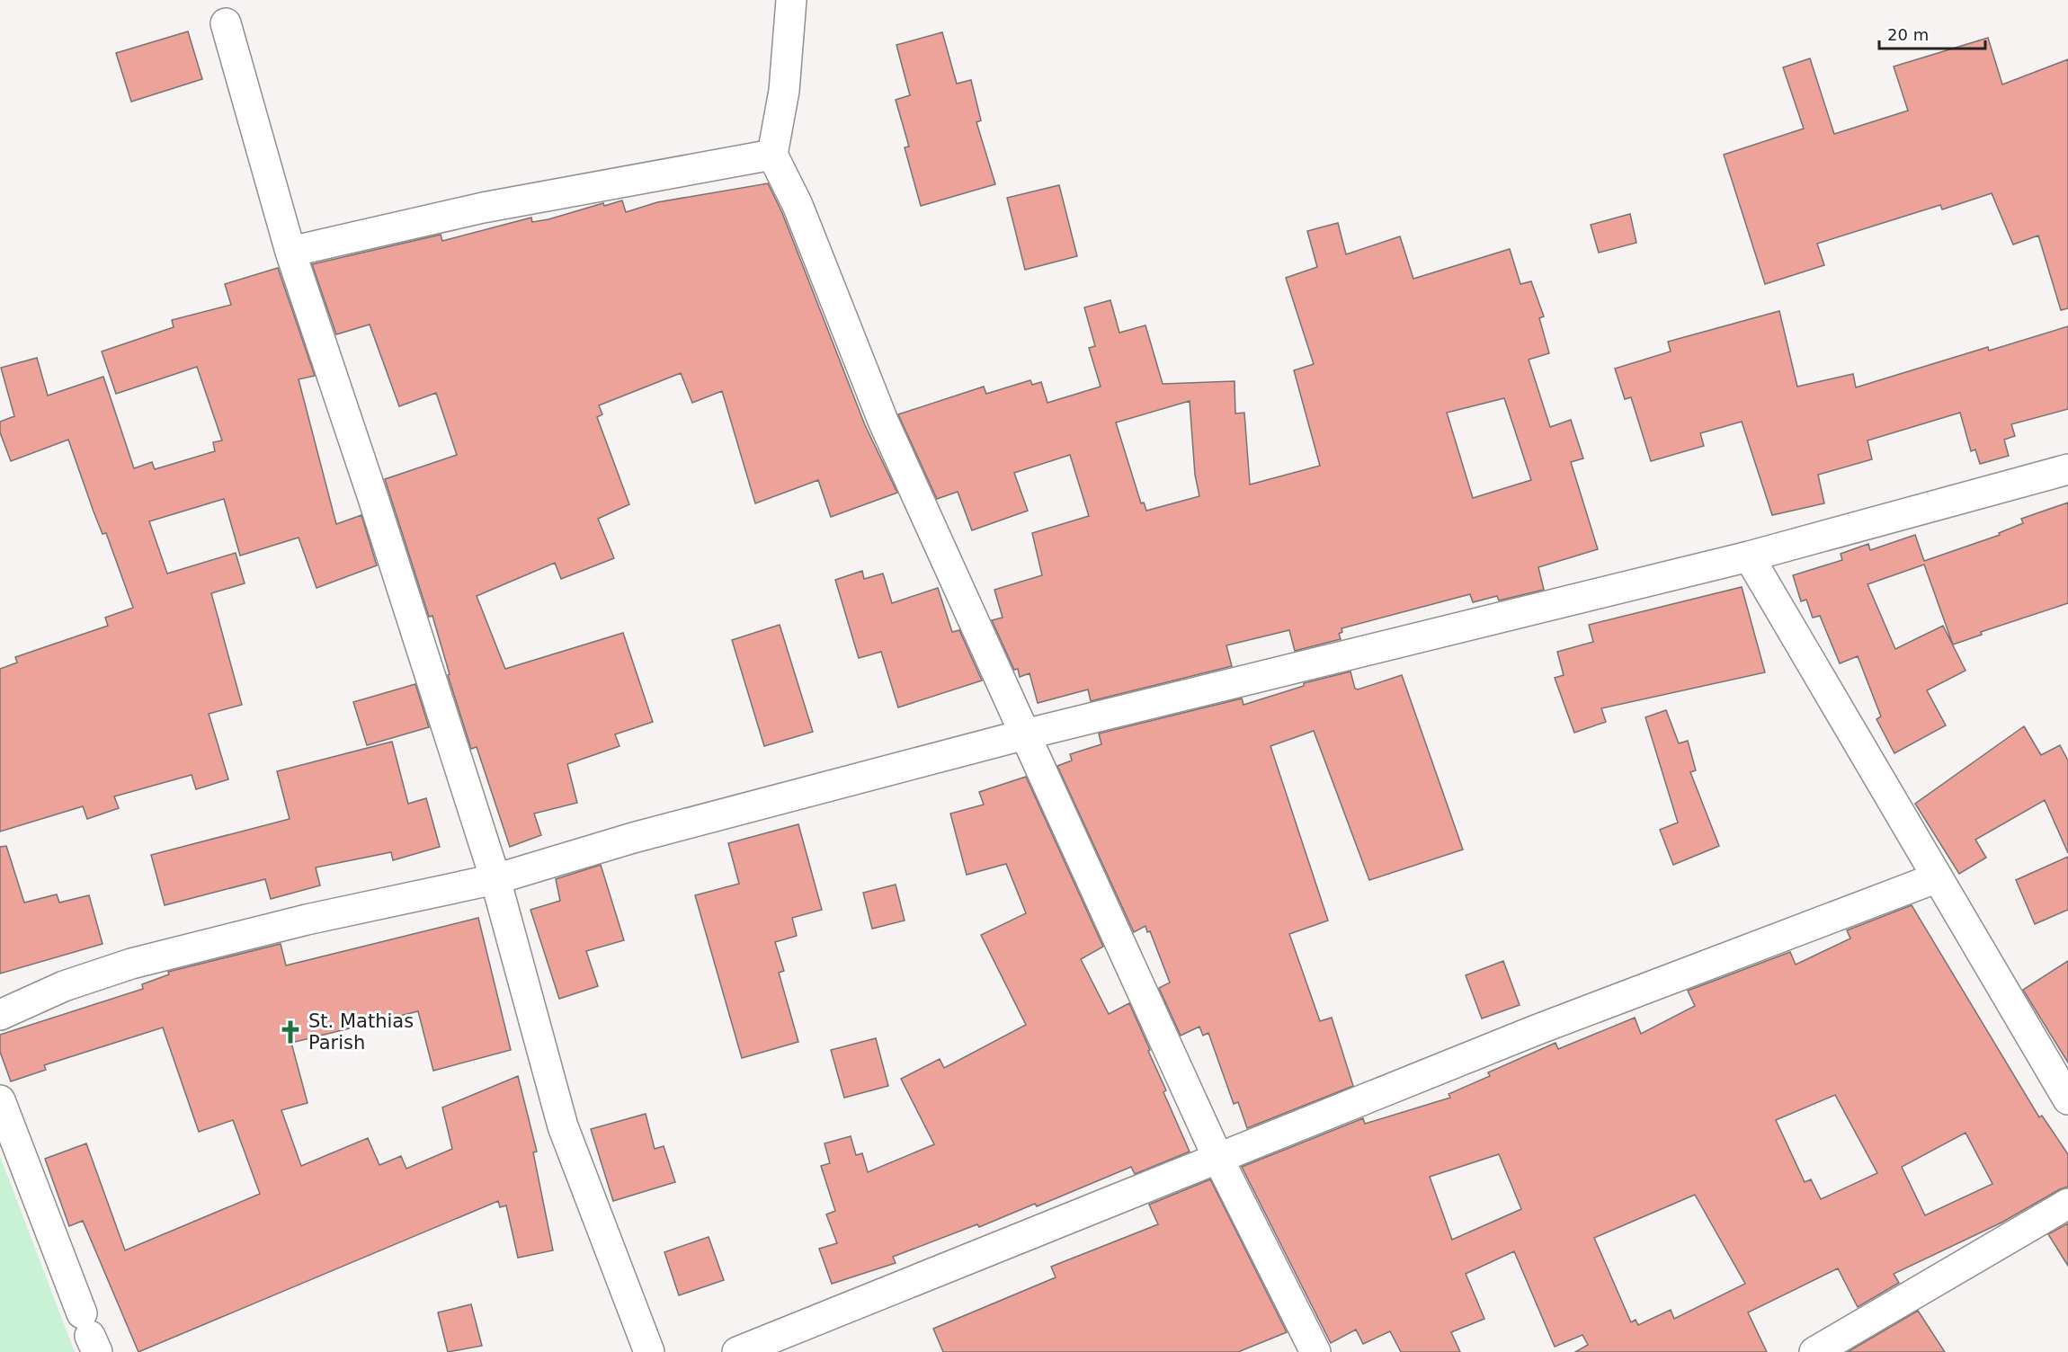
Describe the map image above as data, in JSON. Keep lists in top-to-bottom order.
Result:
{
  "places": {
    "church": ["St. Mathias Parish"]
  },
  "scale_bar": "20 m"
}
